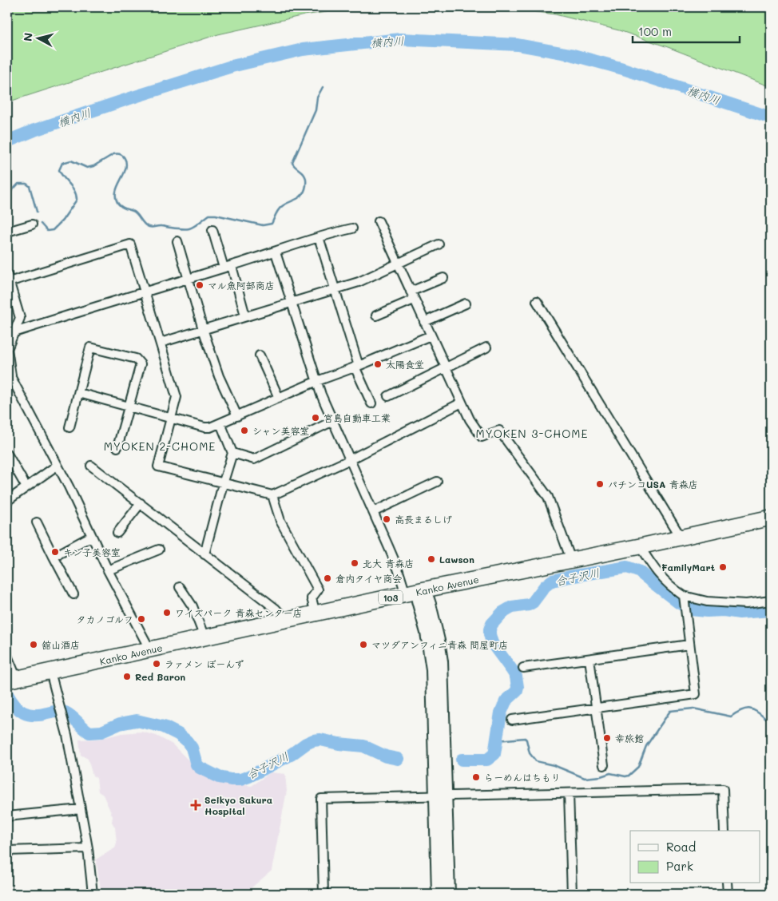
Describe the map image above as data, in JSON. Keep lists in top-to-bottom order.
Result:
{
  "streets": {
    "highway": ["Kanko Avenue", "103"]
  },
  "districts": ["MYOKEN 3-CHOME", "MYOKEN 2-CHOME"],
  "water": ["横内川", "合子沢川"],
  "places": {
    "other": [
      "マル魚阿部商店",
      "太陽食堂",
      "宮島自動車工業",
      "シャン美容室",
      "パチンコUSA 青森店",
      "高長まるしげ",
      "キン子美容室",
      "Lawson",
      "北大 青森店",
      "FamilyMart",
      "倉内タイヤ商会",
      "ワイズパーク 青森センター店",
      "タカノゴルフ",
      "舘山酒店",
      "マツダアンフィニ青森 問屋町店",
      "ラァメン ぼーんず",
      "Red Baron",
      "幸旅館",
      "らーめんはちもり"
    ],
    "health": ["Seikyo Sakura Hospital"]
  },
  "legend": ["Road", "Park"],
  "scale_bar": "100 m",
  "north": "left"
}
